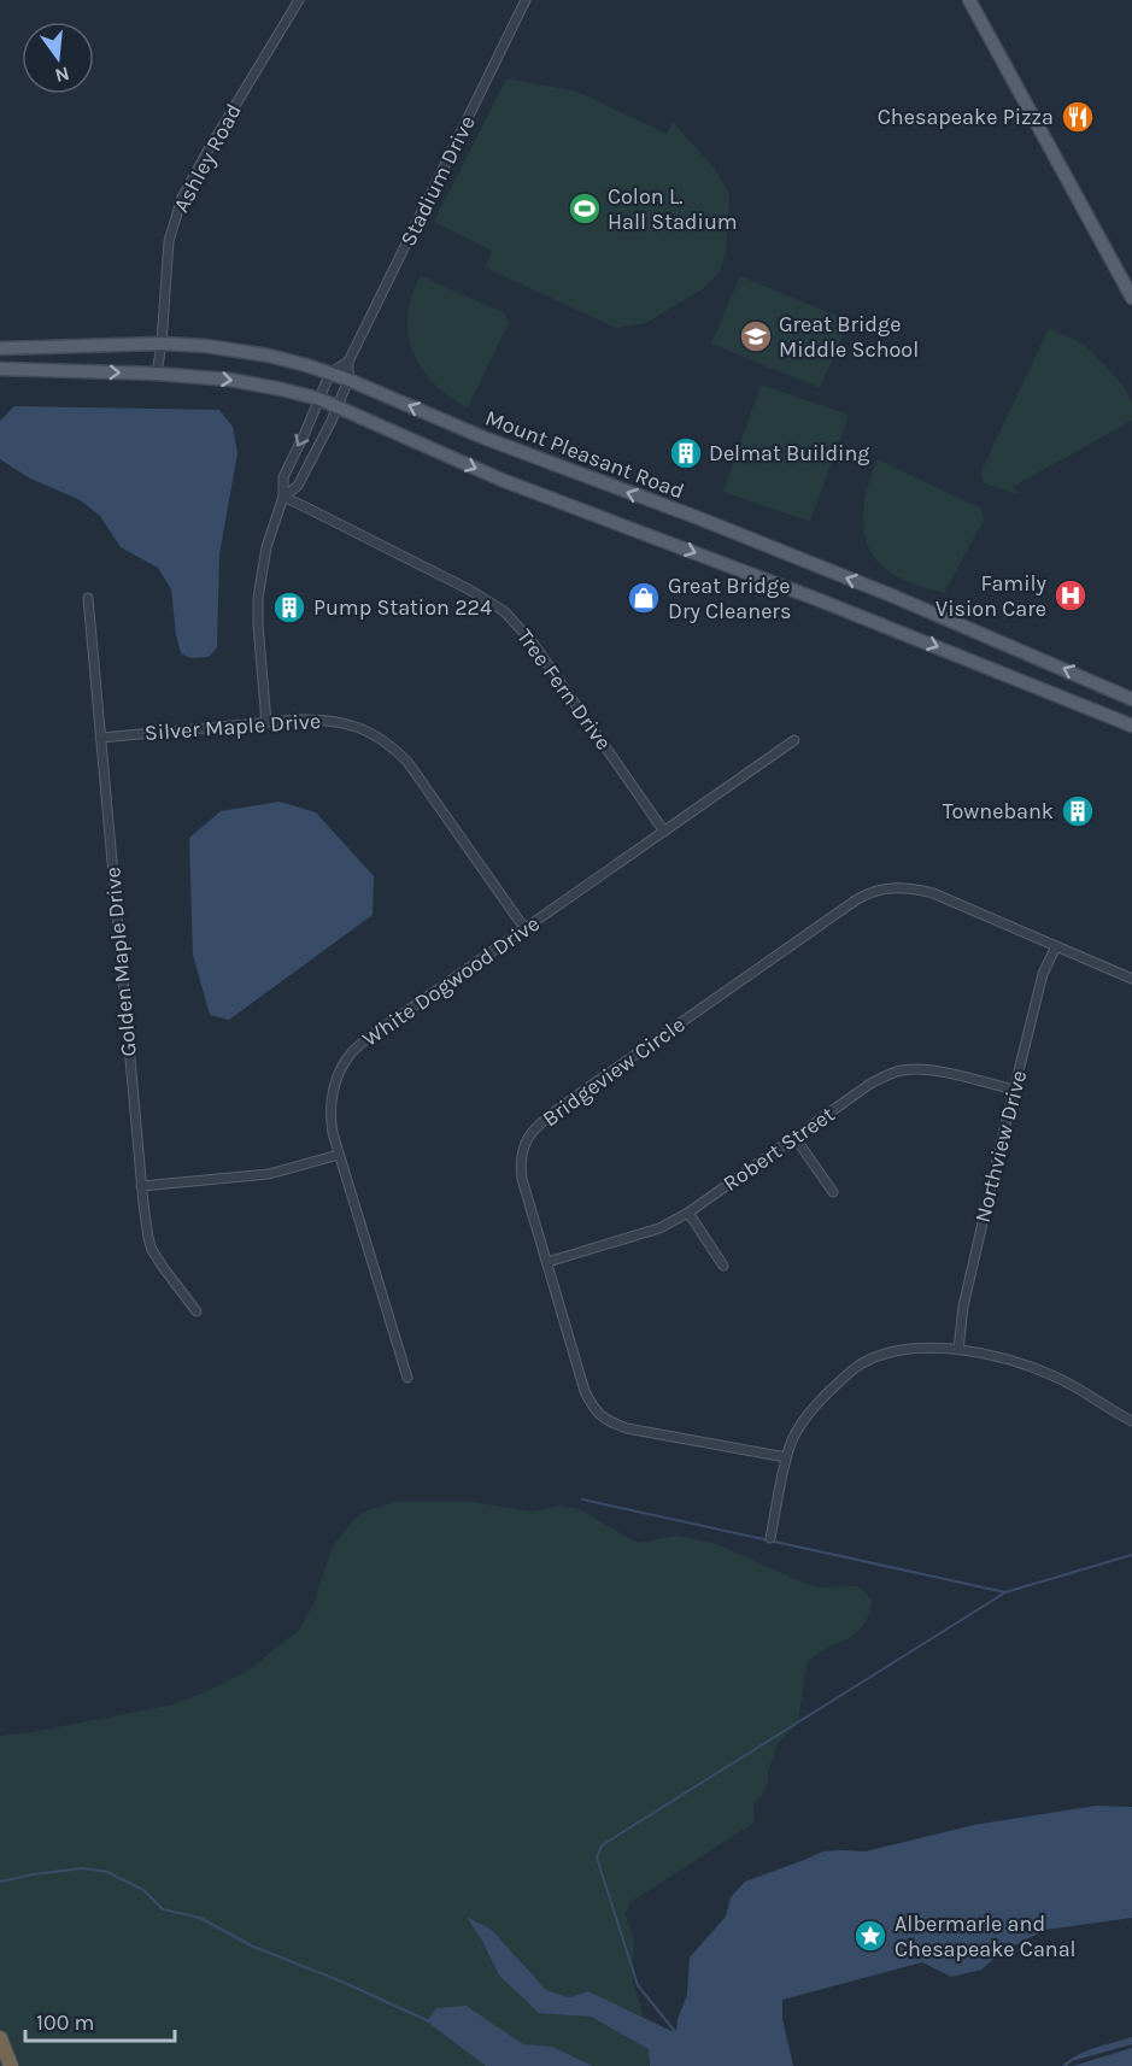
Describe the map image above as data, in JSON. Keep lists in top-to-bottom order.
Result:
{
  "streets": {
    "main road": ["Mount Pleasant Road"],
    "street": [
      "Ashley Road",
      "Stadium Drive",
      "Tree Fern Drive",
      "Silver Maple Drive",
      "Golden Maple Drive",
      "White Dogwood Drive",
      "Bridgeview Circle",
      "Northview Drive",
      "Robert Street"
    ]
  },
  "crossings": [
    ["Ashley Road", "Mount Pleasant Road"],
    ["Stadium Drive", "Mount Pleasant Road"],
    ["Stadium Drive", "Tree Fern Drive"],
    ["Stadium Drive", "Silver Maple Drive"],
    ["Tree Fern Drive", "White Dogwood Drive"],
    ["Silver Maple Drive", "Golden Maple Drive"],
    ["Silver Maple Drive", "White Dogwood Drive"],
    ["Bridgeview Circle", "Northview Drive"],
    ["Bridgeview Circle", "Robert Street"],
    ["Northview Drive", "Robert Street"]
  ],
  "places": {
    "restaurant": ["Chesapeake Pizza"],
    "sports": ["Colon L. Hall Stadium"],
    "school or university": ["Great Bridge Middle School"],
    "building": ["Delmat Building", "Pump Station 224", "Townebank"],
    "hospital": ["Family Vision Care"],
    "shop": ["Great Bridge Dry Cleaners"],
    "place": ["Albermarle and Chesapeake Canal"]
  },
  "scale_bar": "100 m",
  "north": "bottom"
}
